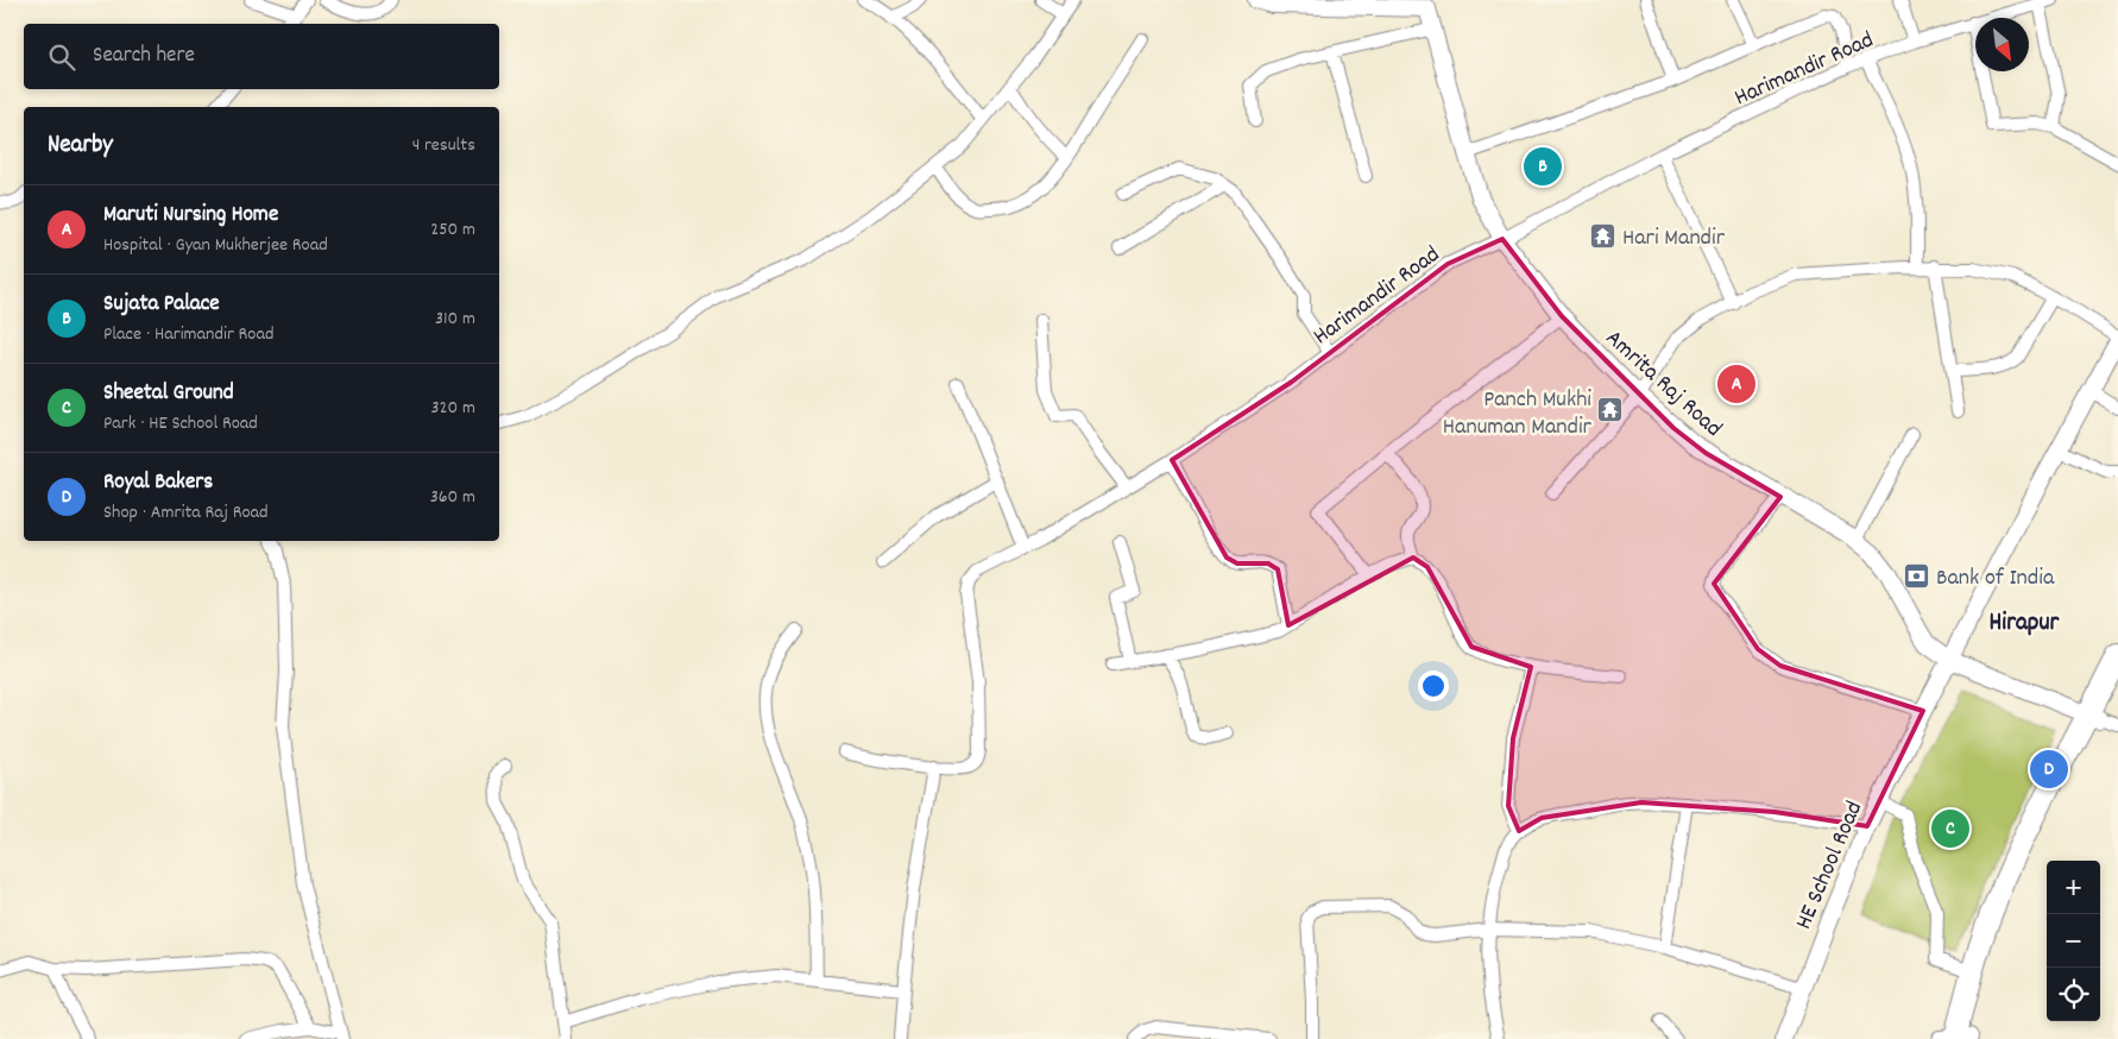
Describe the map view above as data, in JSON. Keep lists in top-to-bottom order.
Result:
{
  "streets": {
    "main road": ["Amrita Raj Road", "HE School Road"],
    "street": ["Harimandir Road"]
  },
  "crossings": [
    ["Harimandir Road", "Amrita Raj Road"],
    ["Amrita Raj Road", "HE School Road"]
  ],
  "districts": ["Hirapur"],
  "places": {
    "temple": ["Hari Mandir", "Panch Mukhi Hanuman Mandir"],
    "bank": ["Bank of India"]
  },
  "north": "bottom right",
  "page": {
    "search": "Search here",
    "heading": ["Nearby", "4 results"],
    "pins": [
      "B",
      "A",
      "D",
      "C"
    ],
    "list": [
      {
        "mark": "A",
        "name": "Maruti Nursing Home",
        "note": "Hospital · Gyan Mukherjee Road",
        "value": "250 m"
      },
      {
        "mark": "B",
        "name": "Sujata Palace",
        "note": "Place · Harimandir Road",
        "value": "310 m"
      },
      {
        "mark": "C",
        "name": "Sheetal Ground",
        "note": "Park · HE School Road",
        "value": "320 m"
      },
      {
        "mark": "D",
        "name": "Royal Bakers",
        "note": "Shop · Amrita Raj Road",
        "value": "360 m"
      }
    ],
    "map_buttons": ["+", "−"]
  }
}
